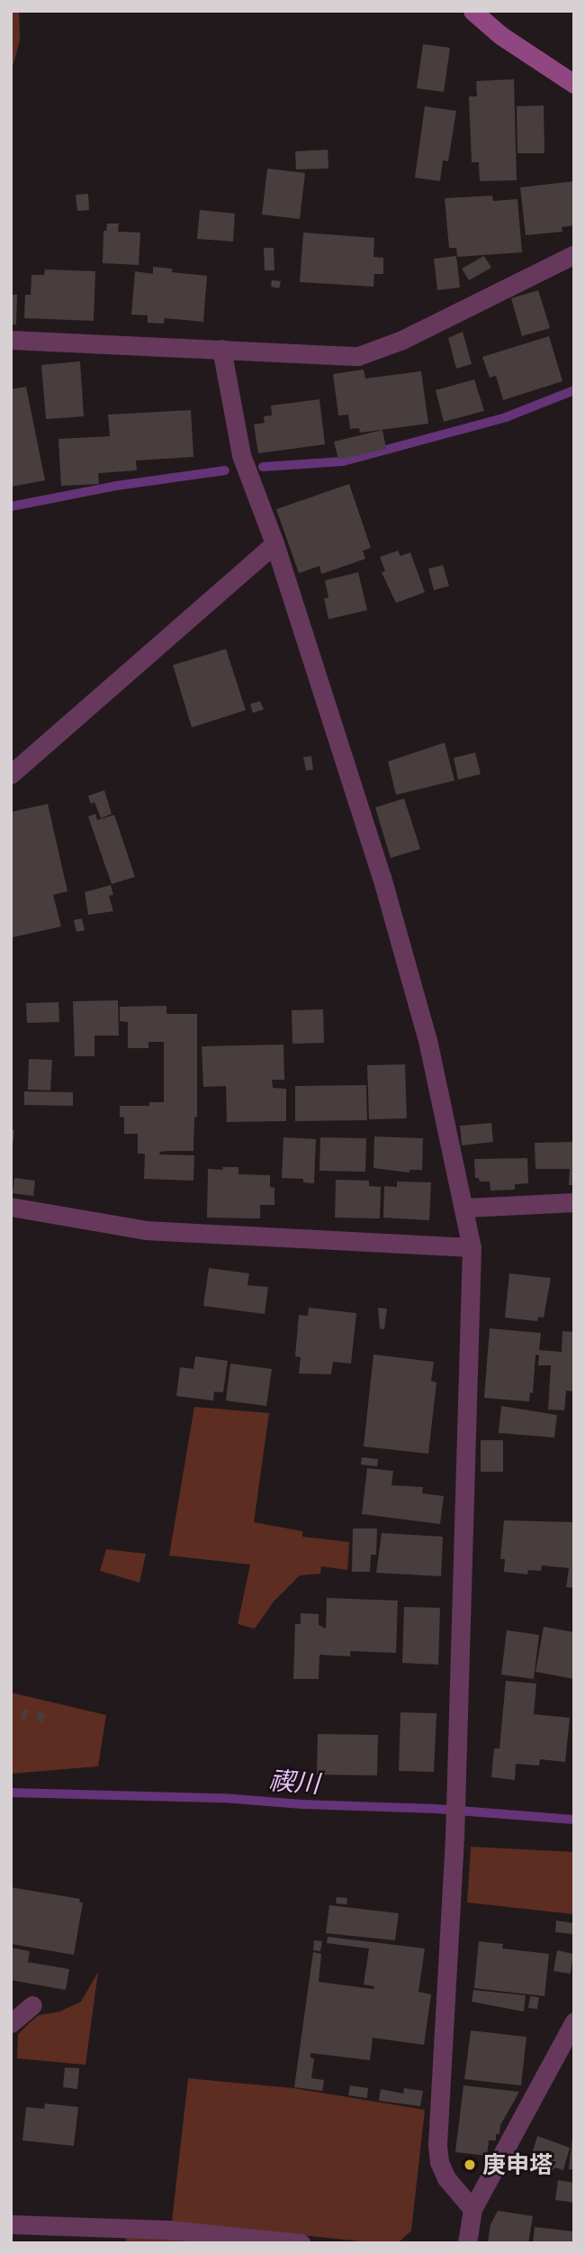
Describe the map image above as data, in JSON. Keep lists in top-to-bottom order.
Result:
{
  "water": ["禊川"],
  "places": ["庚申塔"]
}
